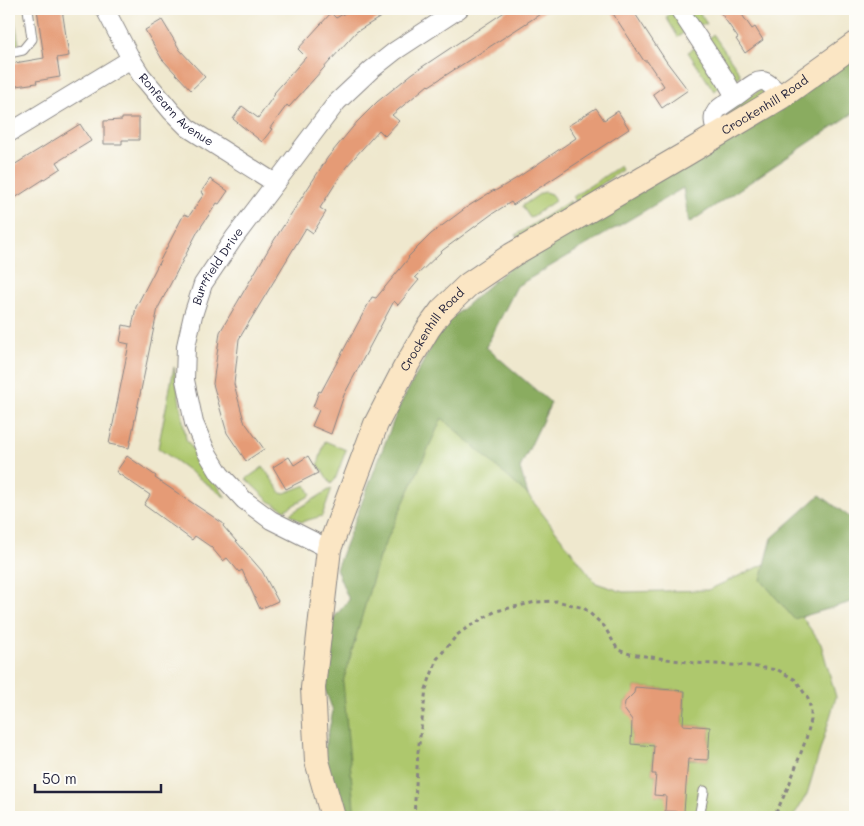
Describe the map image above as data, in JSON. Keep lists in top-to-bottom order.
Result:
{
  "streets": {
    "main road": ["Crockenhill Road"],
    "street": ["Ronfearn Avenue", "Burrfield Drive"]
  },
  "crossings": [
    ["Crockenhill Road", "Burrfield Drive"],
    ["Ronfearn Avenue", "Burrfield Drive"]
  ],
  "scale_bar": "50 m"
}
